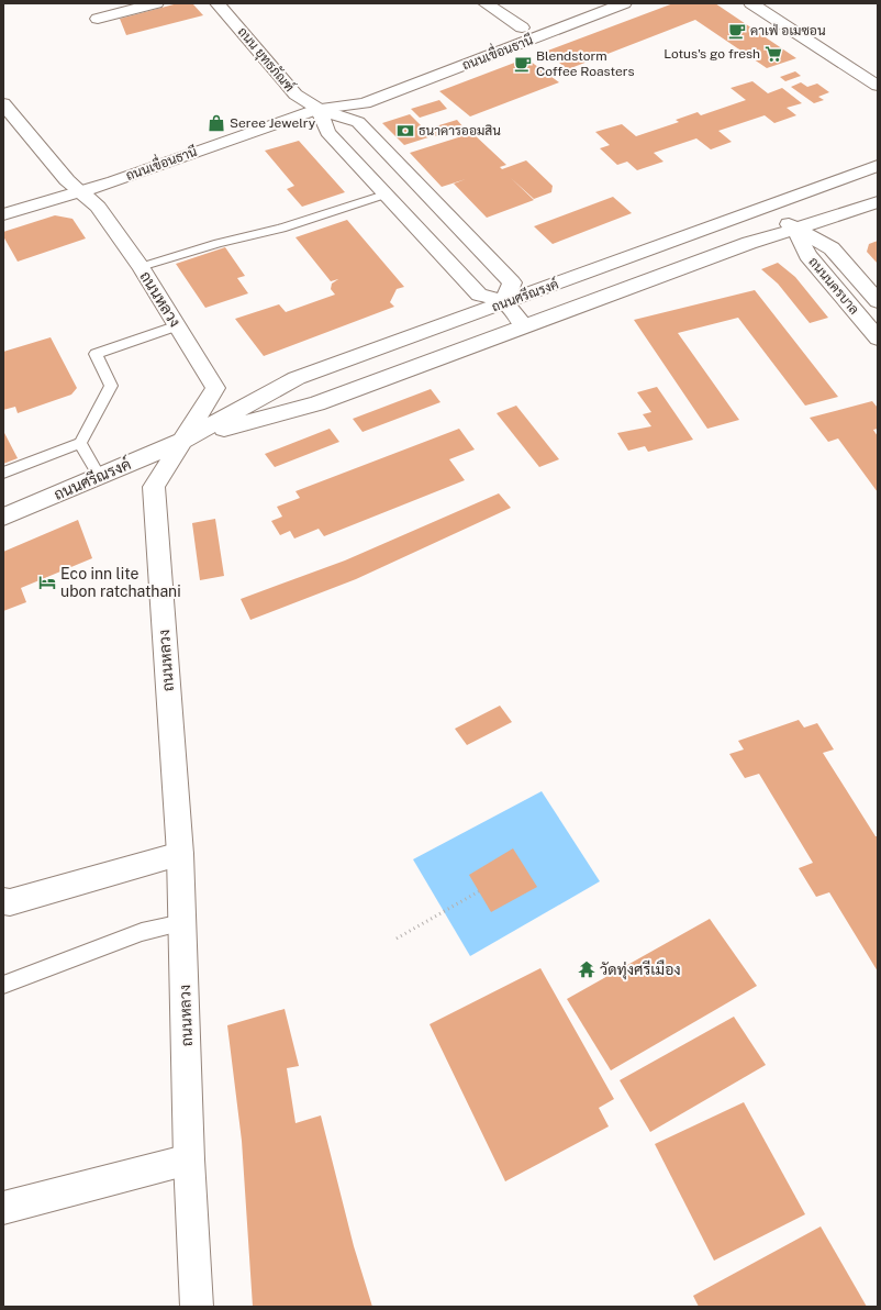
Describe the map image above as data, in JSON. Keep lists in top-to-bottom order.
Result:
{
  "streets": {
    "street": [
      "ถนนเขื่อนธานี",
      "ถนน ยุทธภัณฑ์",
      "ถนนนครบาล",
      "ถนนศรีณรงค์",
      "ถนนหลวง"
    ]
  },
  "crossings": [
    ["ถนนเขื่อนธานี", "ถนน ยุทธภัณฑ์"],
    ["ถนนเขื่อนธานี", "ถนนหลวง"],
    ["ถนน ยุทธภัณฑ์", "ถนนศรีณรงค์"],
    ["ถนนนครบาล", "ถนนศรีณรงค์"],
    ["ถนนศรีณรงค์", "ถนนหลวง"]
  ],
  "places": {
    "cafe": ["คาเฟ่ อเมซอน", "Blendstorm Coffee Roasters"],
    "supermarket": ["Lotus's go fresh"],
    "shop": ["Seree Jewelry"],
    "bank": ["ธนาคารออมสิน"],
    "hotel": ["Eco inn lite ubon ratchathani"],
    "temple": ["วัดทุ่งศรีเมือง"]
  }
}
